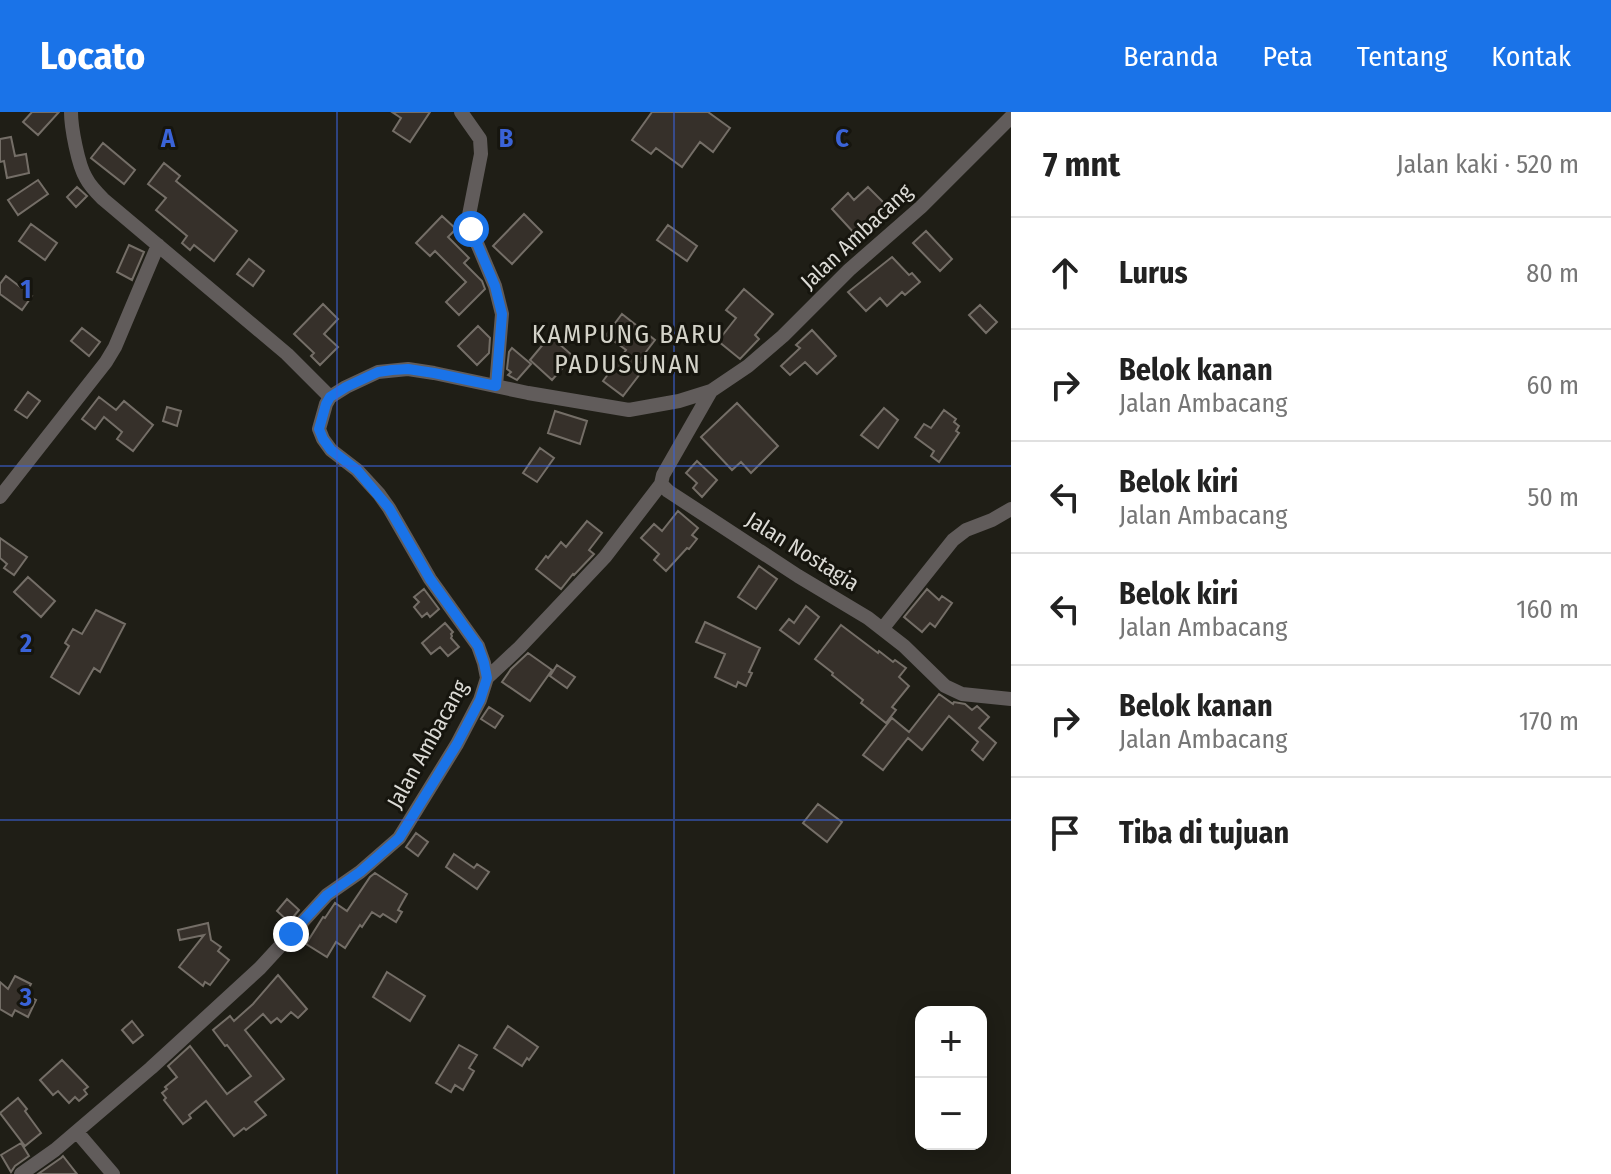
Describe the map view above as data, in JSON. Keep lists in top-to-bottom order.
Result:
{
  "streets": {
    "street": ["Jalan Ambacang", "Jalan Nostagia"]
  },
  "districts": ["KAMPUNG BARU PADUSUNAN"],
  "page": {
    "header": "Locato",
    "nav": [
      "Beranda",
      "Peta",
      "Tentang",
      "Kontak"
    ],
    "heading": ["7 mnt", "Jalan kaki · 520 m"],
    "list": [
      ["Lurus", "80 m"],
      ["Belok kanan", "Jalan Ambacang", "60 m"],
      ["Belok kiri", "Jalan Ambacang", "50 m"],
      ["Belok kiri", "Jalan Ambacang", "160 m"],
      ["Belok kanan", "Jalan Ambacang", "170 m"],
      "Tiba di tujuan"
    ],
    "map_buttons": ["+", "−"]
  },
  "grid": {
    "columns": ["A", "B", "C"],
    "rows": ["1", "2", "3"]
  }
}
